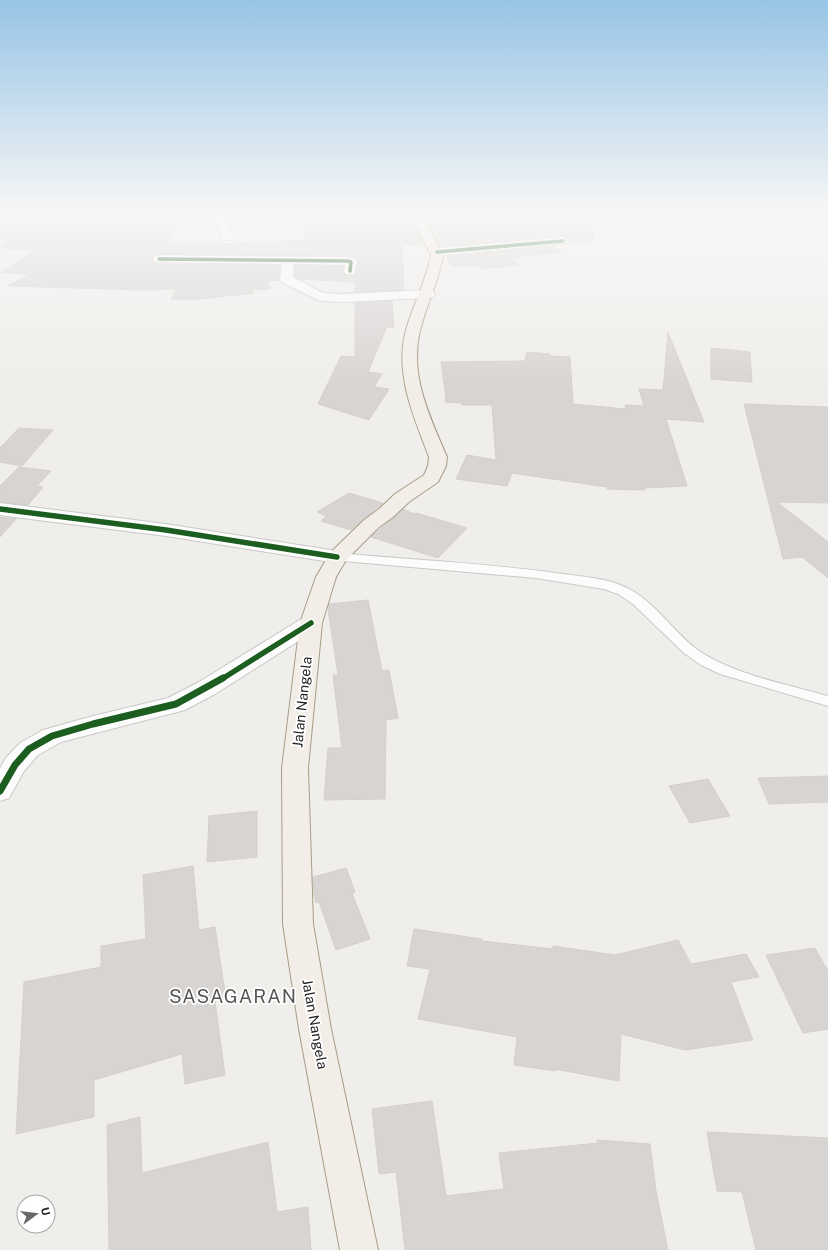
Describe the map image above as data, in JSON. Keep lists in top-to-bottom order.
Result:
{
  "streets": {
    "main road": ["Jalan Nangela"]
  },
  "districts": ["SASAGARAN"],
  "north": "right"
}
